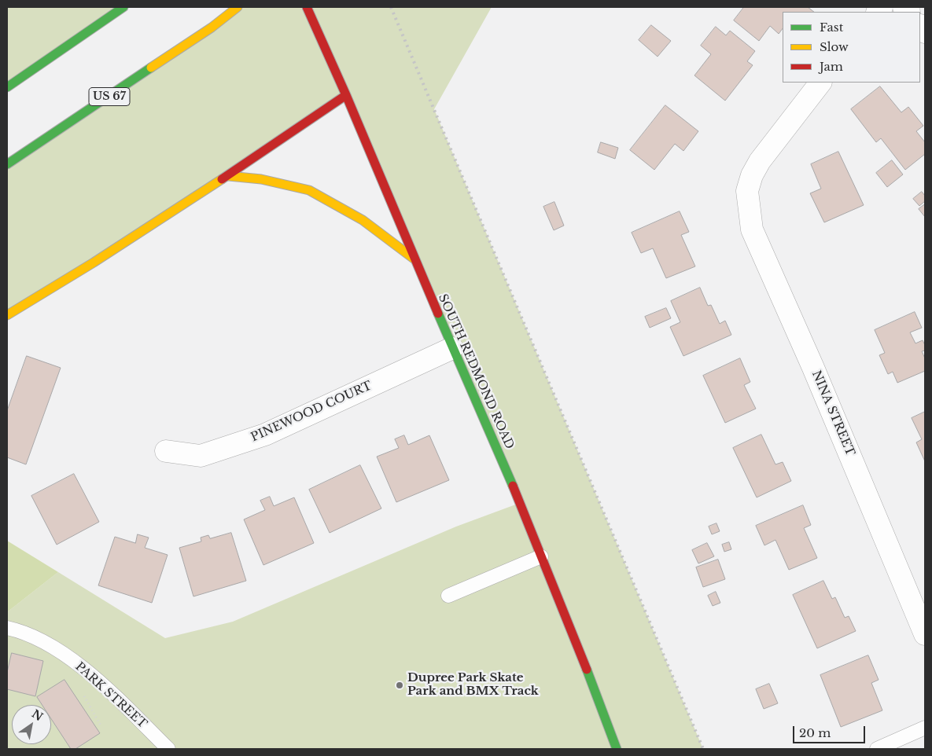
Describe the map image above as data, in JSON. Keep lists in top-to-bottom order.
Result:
{
  "streets": {
    "main road": ["US 67", "SOUTH REDMOND ROAD"],
    "street": ["PINEWOOD COURT", "NINA STREET"],
    "lane": ["PARK STREET"]
  },
  "crossings": [
    ["SOUTH REDMOND ROAD", "PINEWOOD COURT"]
  ],
  "places": ["Dupree Park Skate Park and BMX Track"],
  "legend": ["Fast", "Slow", "Jam"],
  "scale_bar": "20 m",
  "north": "top right"
}
